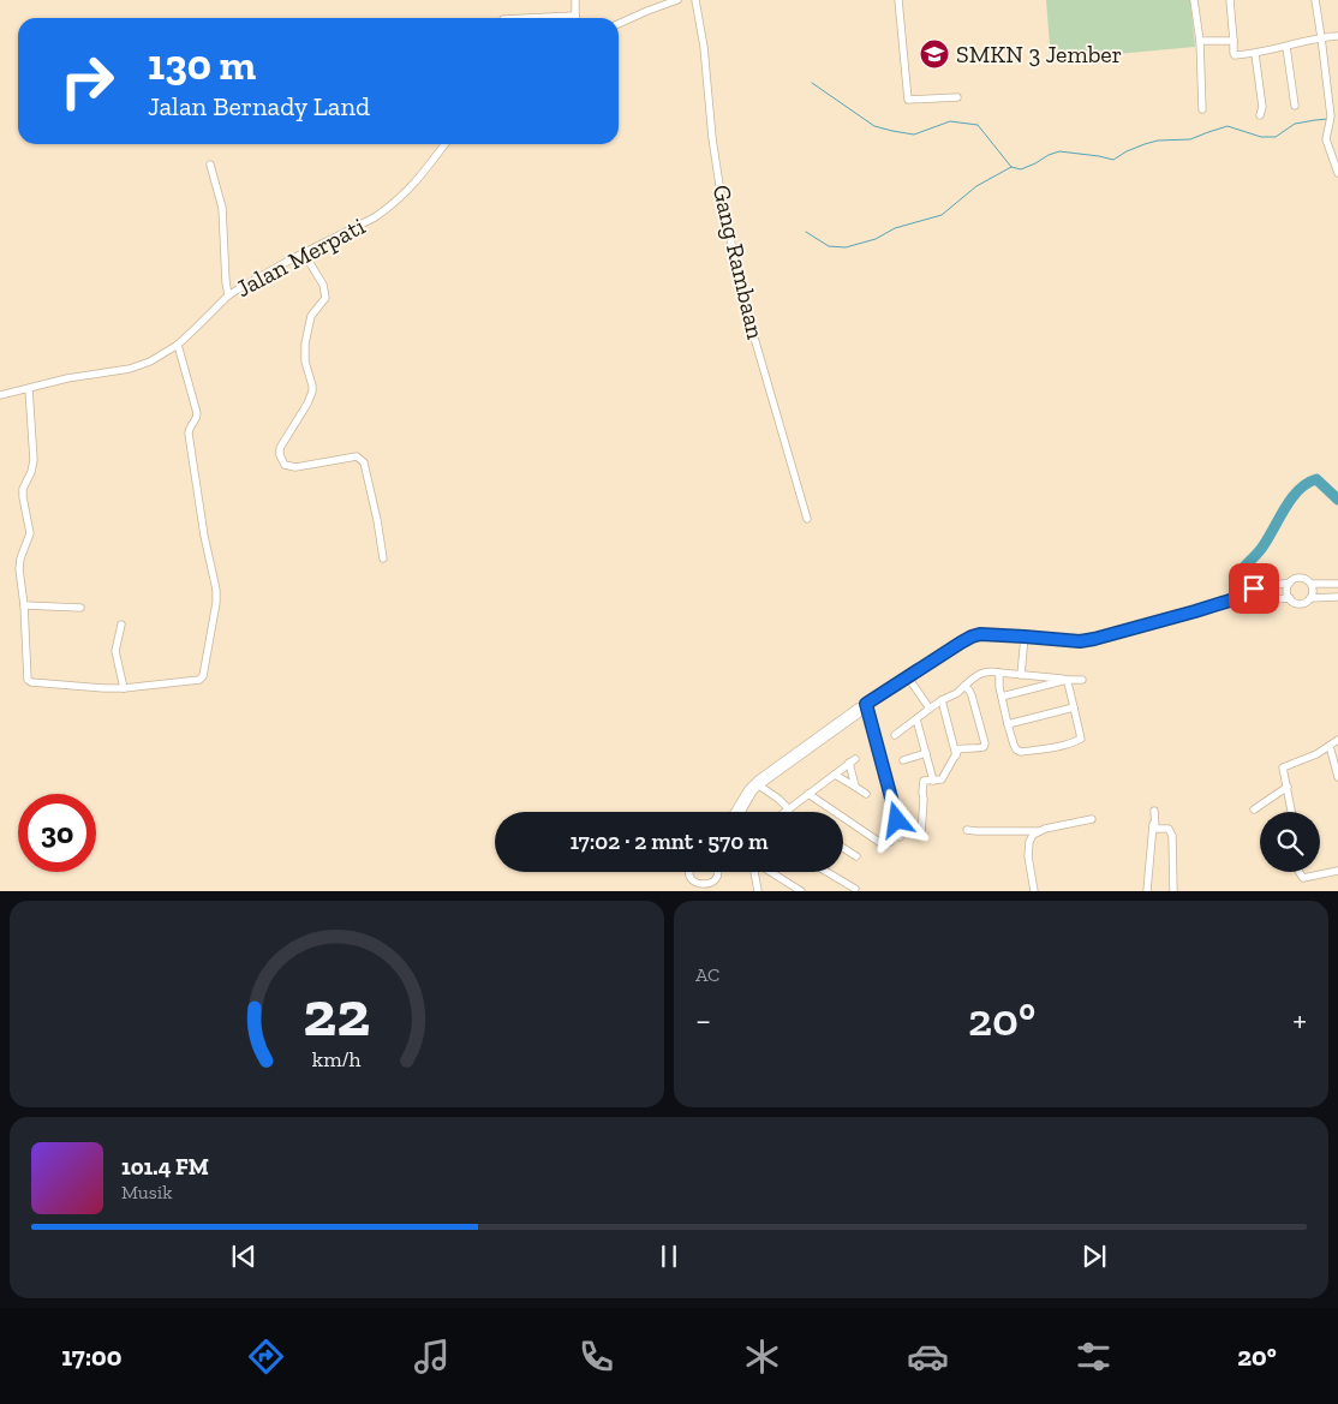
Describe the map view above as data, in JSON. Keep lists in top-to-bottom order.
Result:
{
  "streets": {
    "street": ["Jalan Merpati", "Gang Rambaan"]
  },
  "places": {
    "school or university": ["SMKN 3 Jember"]
  },
  "page": {
    "turn": ["130 m", "Jalan Bernady Land"],
    "limit": "30",
    "trip": "17:02 · 2 mnt · 570 m",
    "tile": "AC",
    "heat": ["−", "20°", "+"],
    "song": ["101.4 FM", "Musik"],
    "tabs": ["17:00", "20°"],
    "gauge": ["22", "km/h"]
  }
}
